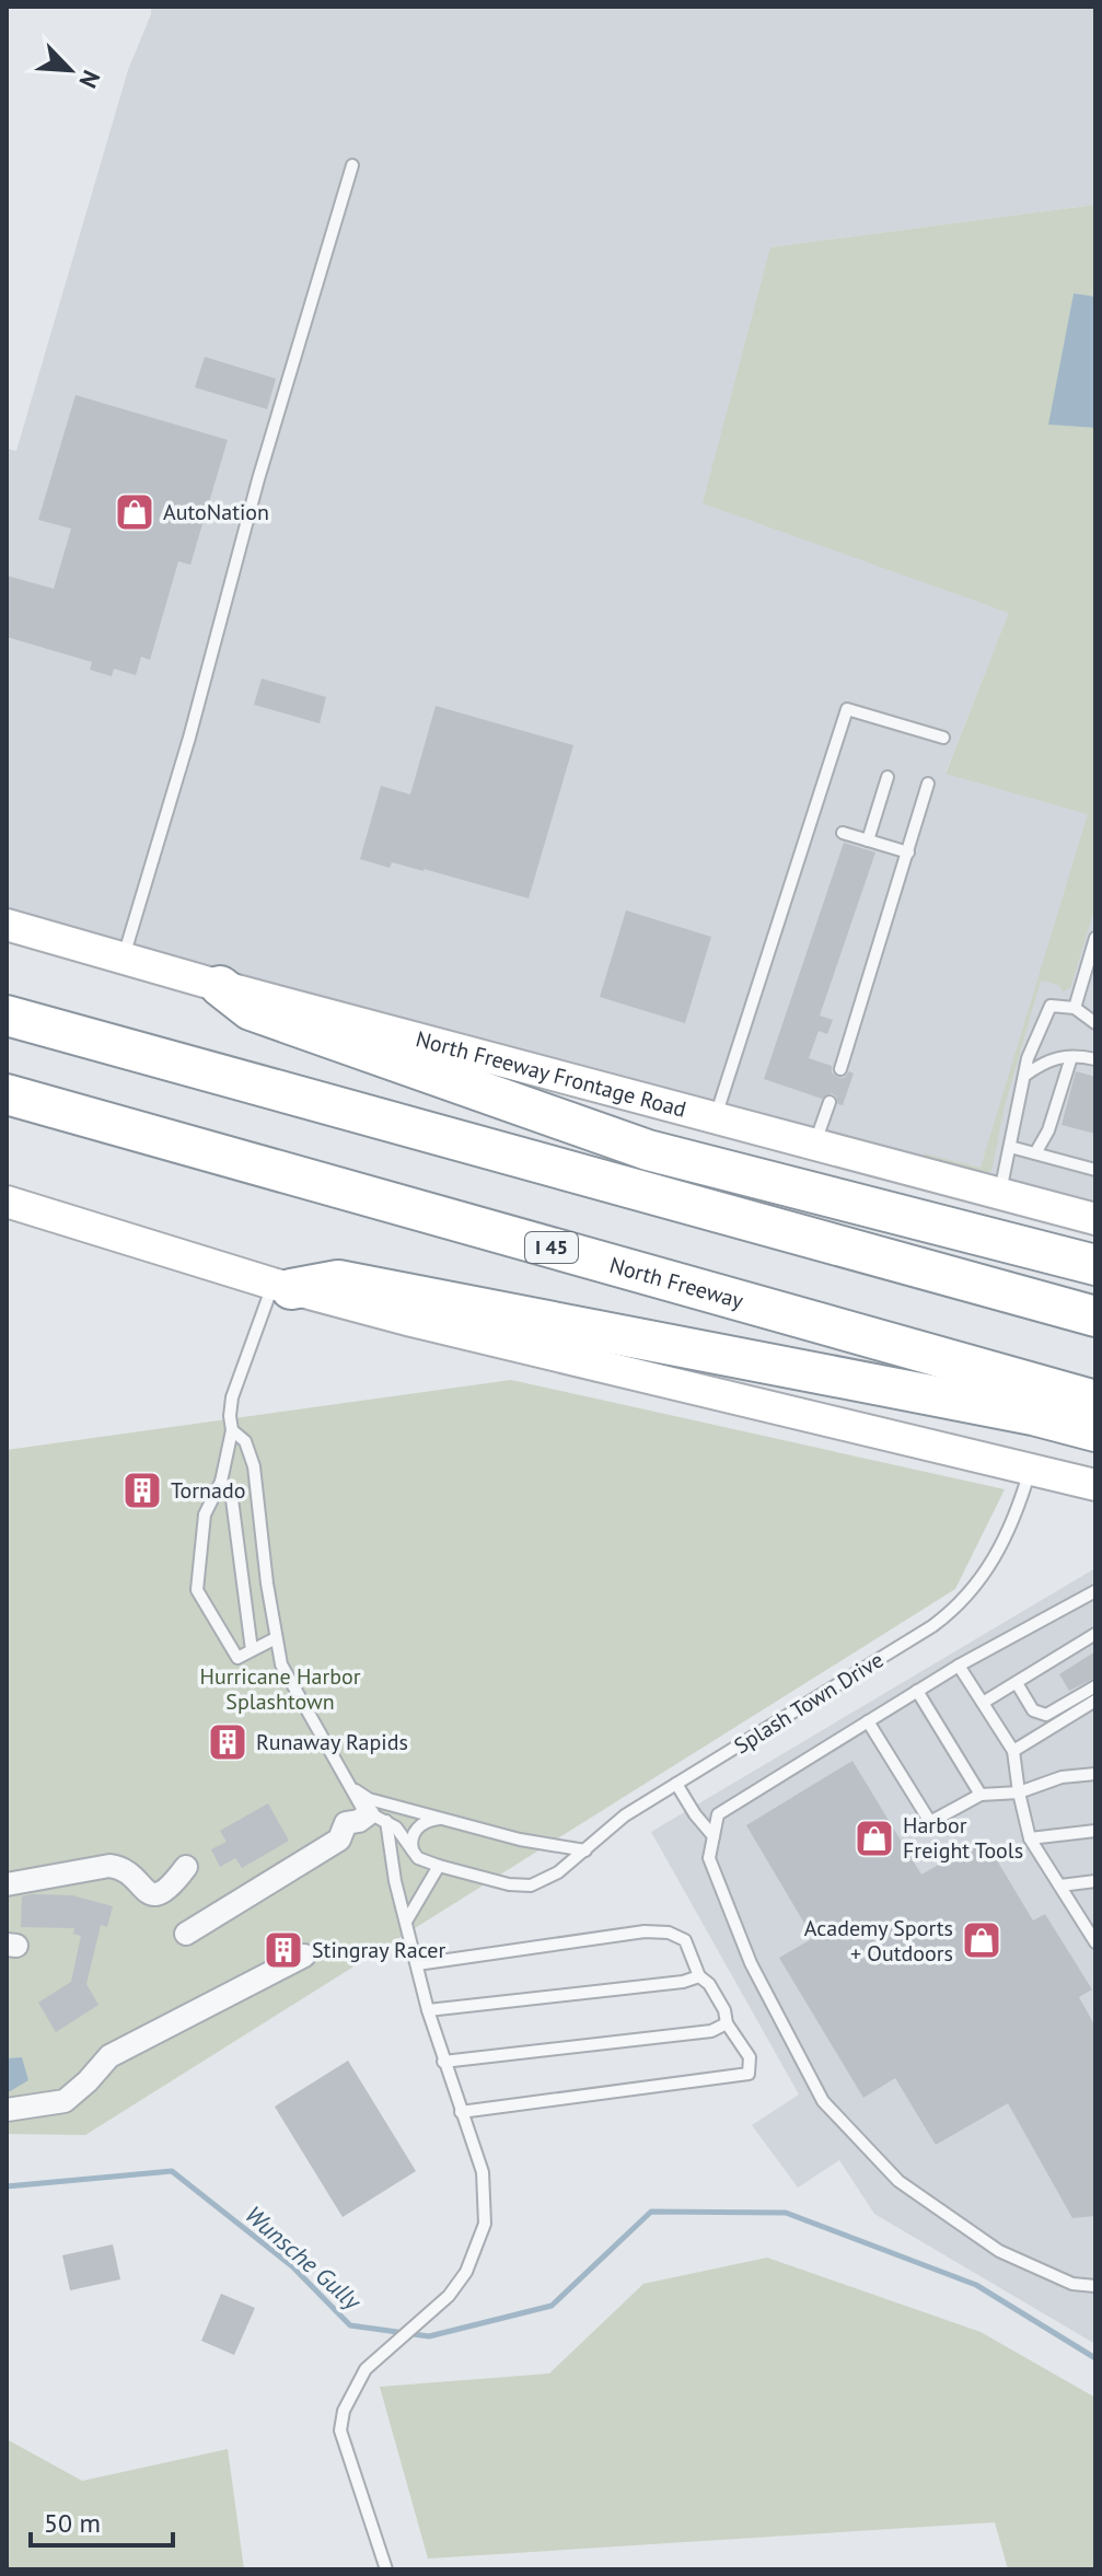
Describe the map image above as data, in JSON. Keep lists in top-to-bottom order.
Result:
{
  "streets": {
    "highway": ["I 45", "North Freeway"],
    "main road": ["North Freeway Frontage Road"],
    "lane": ["Splash Town Drive"]
  },
  "water": ["Wunsche Gully"],
  "parks": ["Hurricane Harbor Splashtown"],
  "places": {
    "shop": ["AutoNation", "Harbor Freight Tools", "Academy Sports + Outdoors"],
    "building": ["Tornado", "Runaway Rapids", "Stingray Racer"]
  },
  "scale_bar": "50 m",
  "north": "bottom right"
}
